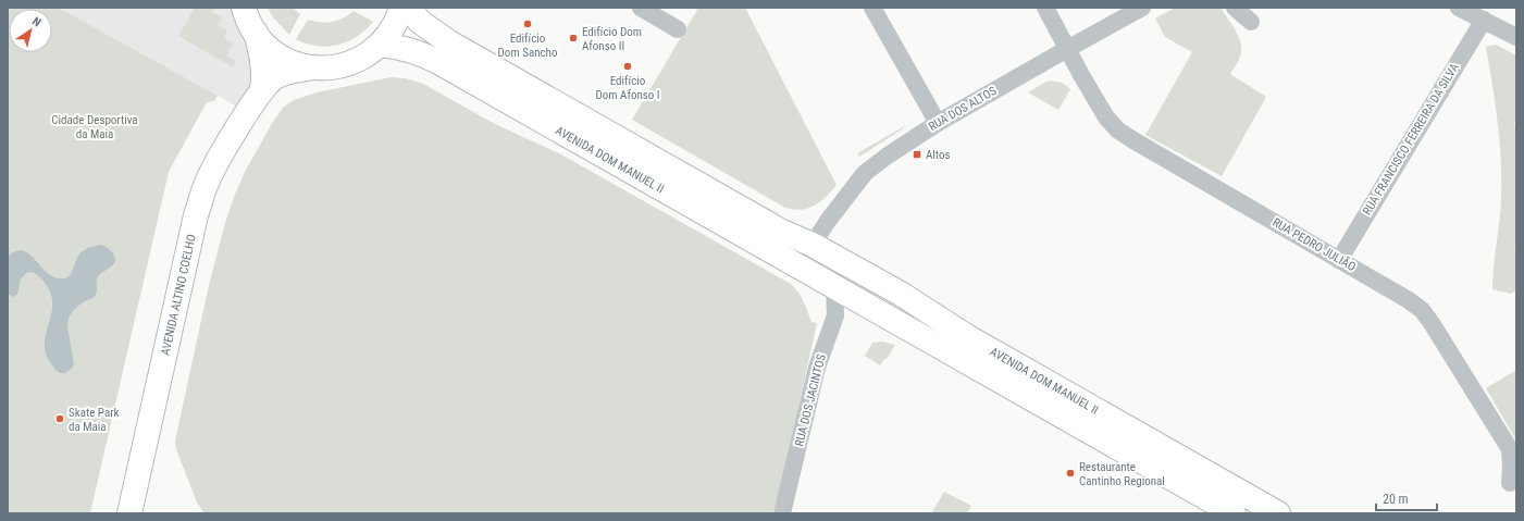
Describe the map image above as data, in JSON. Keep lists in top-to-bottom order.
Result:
{
  "streets": {
    "main road": ["AVENIDA DOM MANUEL II", "AVENIDA ALTINO COELHO"],
    "street": [
      "RUA DOS ALTOS",
      "RUA FRANCISCO FERREIRA DA SILVA",
      "RUA PEDRO JULIÃO",
      "RUA DOS JACINTOS"
    ]
  },
  "crossings": [
    ["RUA DOS ALTOS", "AVENIDA DOM MANUEL II"],
    ["RUA DOS ALTOS", "RUA PEDRO JULIÃO"],
    ["RUA FRANCISCO FERREIRA DA SILVA", "RUA PEDRO JULIÃO"],
    ["AVENIDA DOM MANUEL II", "RUA DOS JACINTOS"]
  ],
  "parks": ["Cidade Desportiva da Maia"],
  "places": {
    "other": [
      "Edifício Dom Sancho",
      "Edifício Dom Afonso II",
      "Edifício Dom Afonso I",
      "Skate Park da Maia",
      "Restaurante Cantinho Regional"
    ],
    "transit": ["Altos"]
  },
  "scale_bar": "20 m",
  "north": "top right"
}
